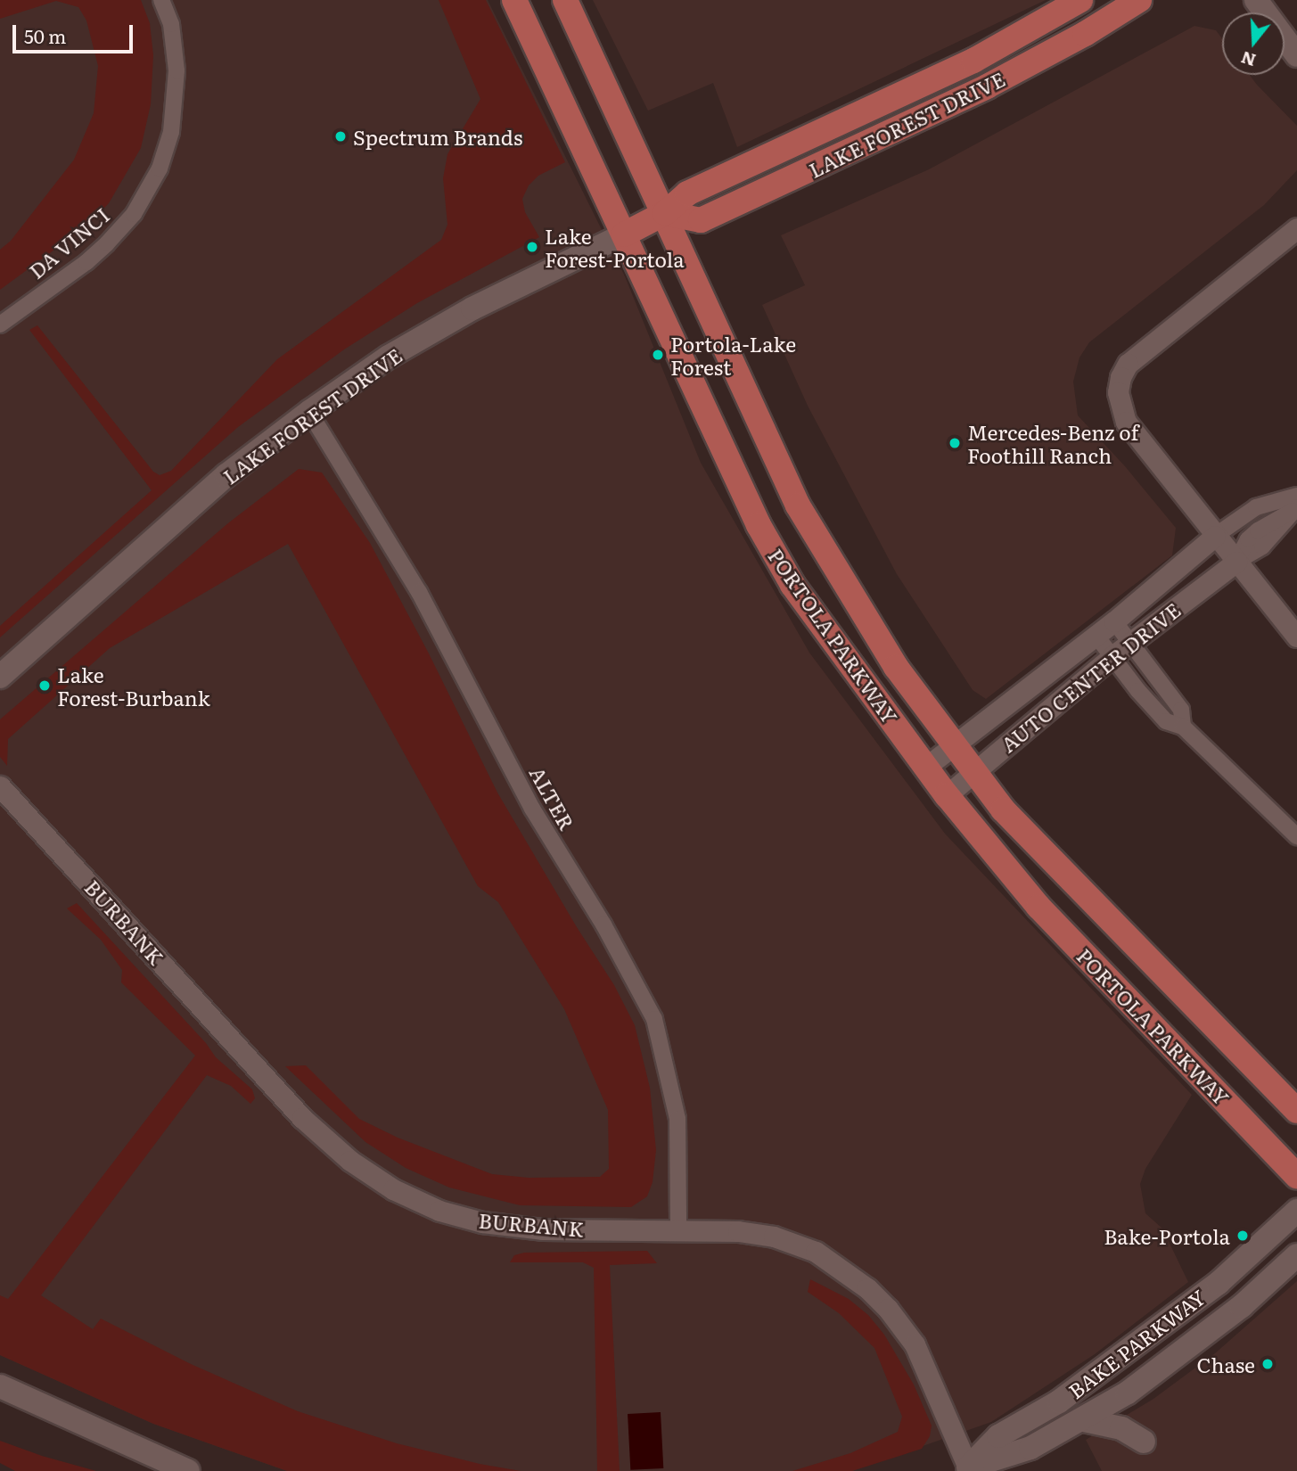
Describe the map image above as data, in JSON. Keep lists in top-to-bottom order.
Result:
{
  "streets": {
    "main road": ["LAKE FOREST DRIVE", "PORTOLA PARKWAY", "BAKE PARKWAY"],
    "street": [
      "DA VINCI",
      "AUTO CENTER DRIVE",
      "ALTER",
      "BURBANK"
    ]
  },
  "crossings": [
    ["LAKE FOREST DRIVE", "PORTOLA PARKWAY"],
    ["LAKE FOREST DRIVE", "ALTER"],
    ["PORTOLA PARKWAY", "AUTO CENTER DRIVE"],
    ["ALTER", "BURBANK"],
    ["BURBANK", "BAKE PARKWAY"]
  ],
  "places": [
    "Spectrum Brands",
    "Lake Forest-Portola",
    "Portola-Lake Forest",
    "Mercedes-Benz of Foothill Ranch",
    "Lake Forest-Burbank",
    "Bake-Portola",
    "Chase"
  ],
  "scale_bar": "50 m",
  "north": "bottom"
}
